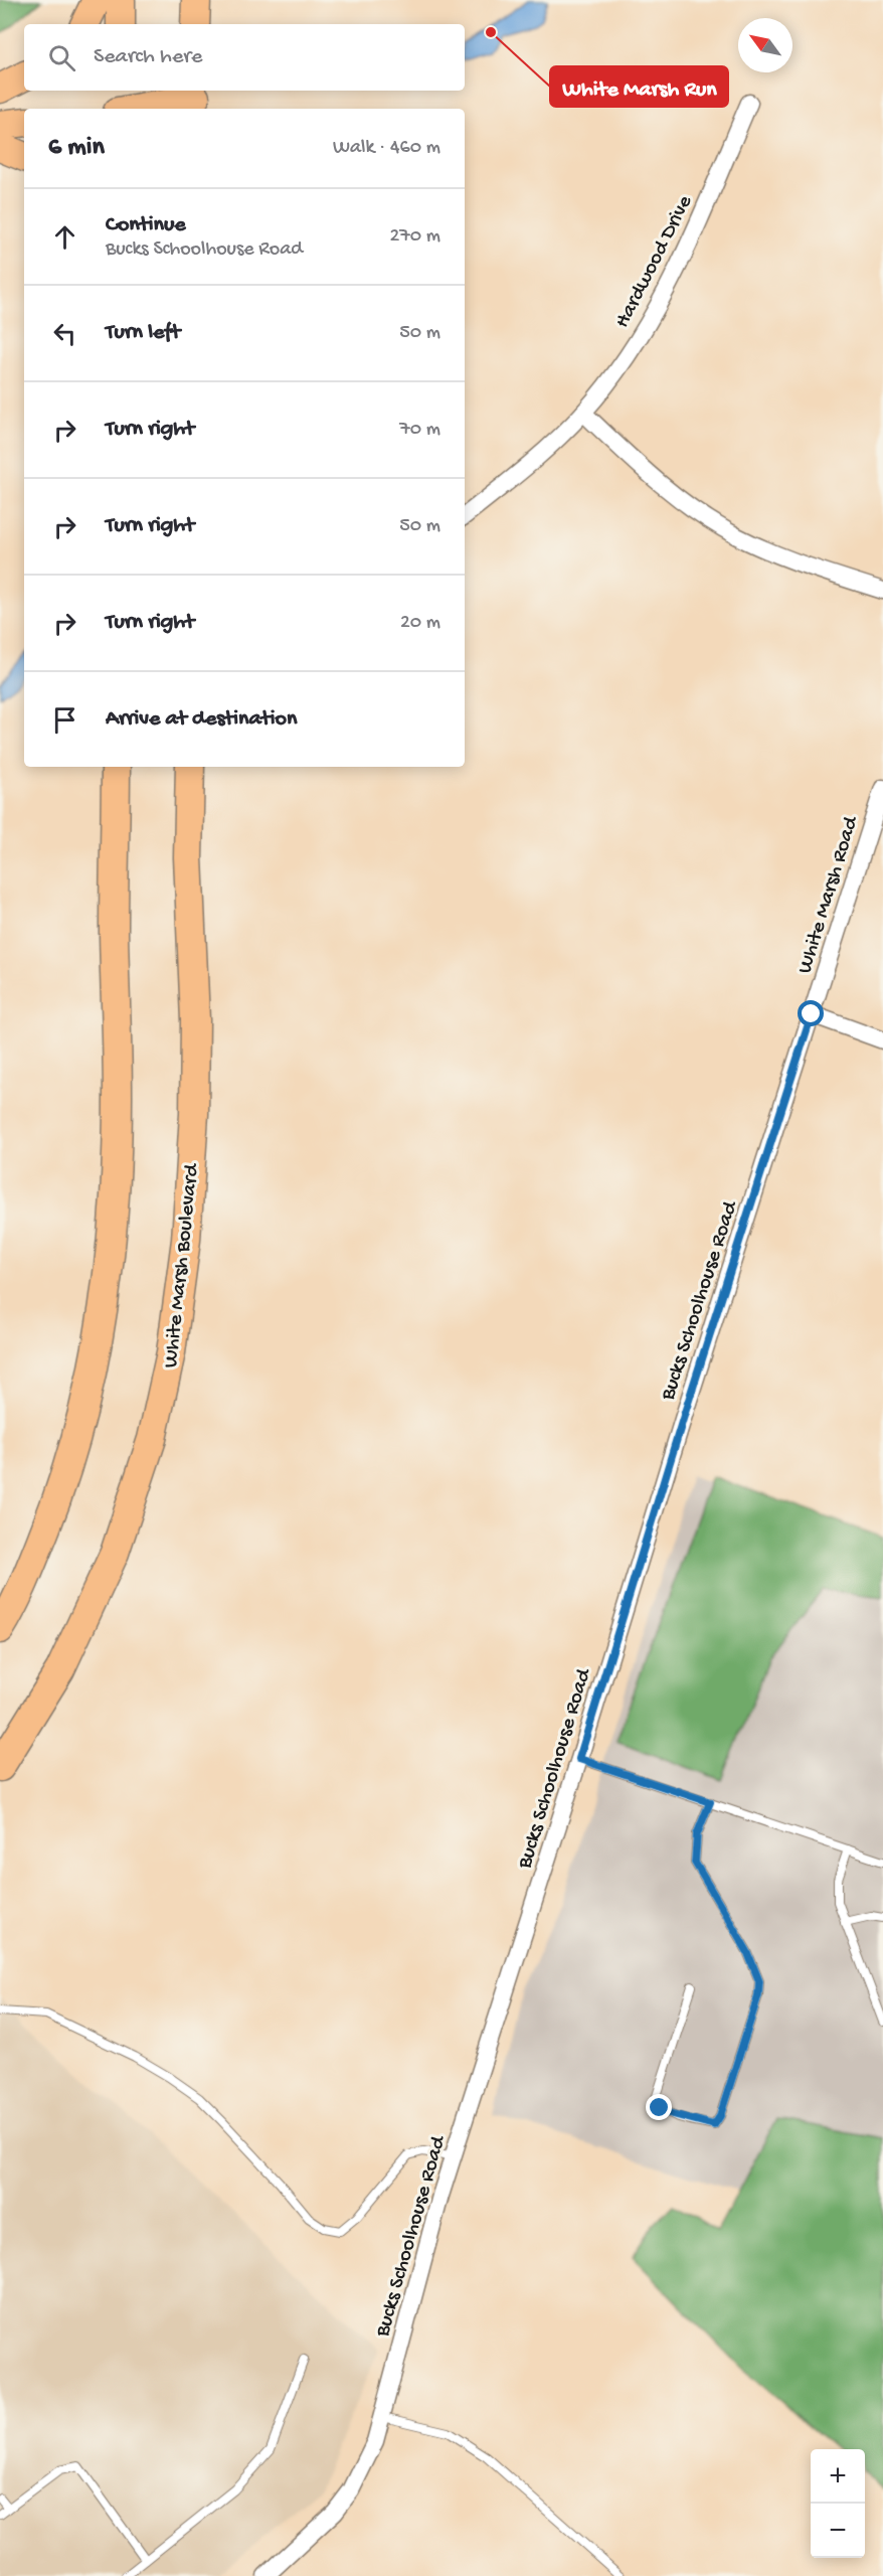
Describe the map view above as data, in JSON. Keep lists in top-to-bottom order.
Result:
{
  "streets": {
    "highway": ["White Marsh Boulevard"],
    "street": ["Hardwood Drive", "White Marsh Road", "Bucks Schoolhouse Road"]
  },
  "crossings": [
    ["White Marsh Road", "Bucks Schoolhouse Road"]
  ],
  "places": ["White Marsh Run"],
  "north": "top left",
  "page": {
    "search": "Search here",
    "heading": ["6 min", "Walk · 460 m"],
    "list": [
      ["Continue", "Bucks Schoolhouse Road", "270 m"],
      ["Turn left", "50 m"],
      ["Turn right", "70 m"],
      ["Turn right", "50 m"],
      ["Turn right", "20 m"],
      "Arrive at destination"
    ],
    "map_buttons": ["+", "−"]
  }
}
